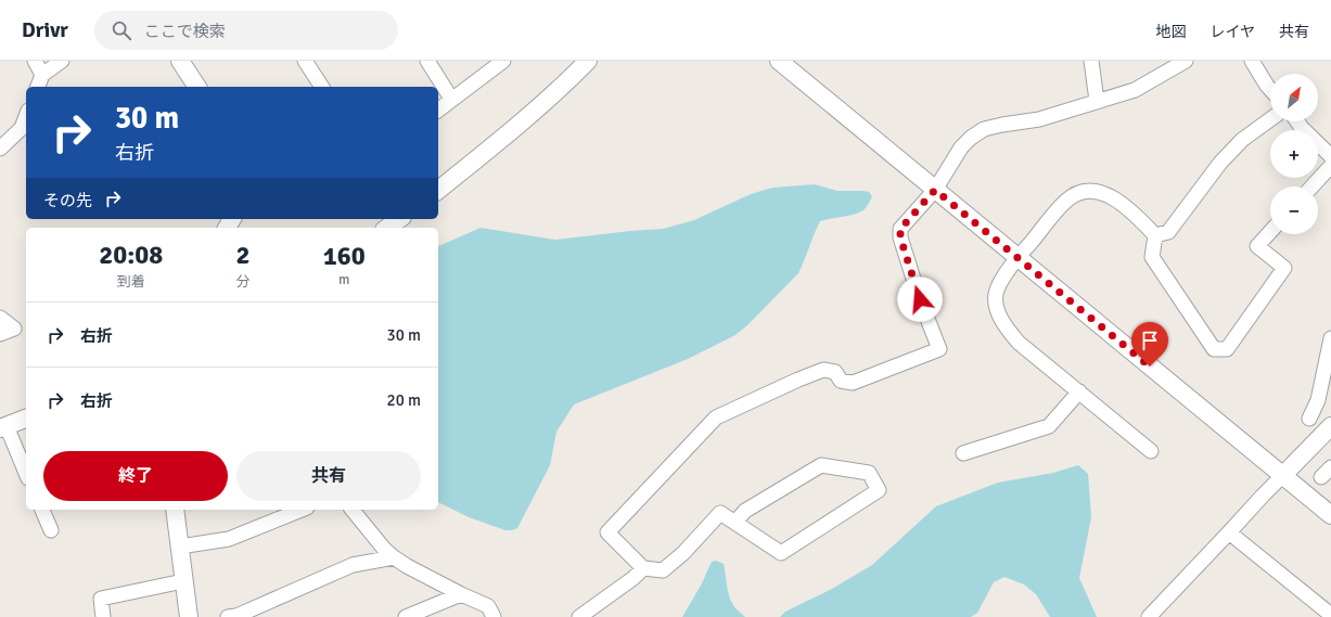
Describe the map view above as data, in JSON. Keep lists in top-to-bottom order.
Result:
{
  "north": "top right",
  "page": {
    "header": "Drivr",
    "search": "ここで検索",
    "nav": ["地図", "レイヤ", "共有"],
    "map_buttons": ["+", "−"],
    "turn": ["30 m", "右折"],
    "then": "その先",
    "eta": [
      "20:08",
      "到着",
      "2",
      "分",
      "160",
      "m"
    ],
    "list": [
      {
        "name": "右折",
        "value": "30 m"
      },
      {
        "name": "右折",
        "value": "20 m"
      }
    ],
    "buttons": ["終了", "共有"]
  }
}
